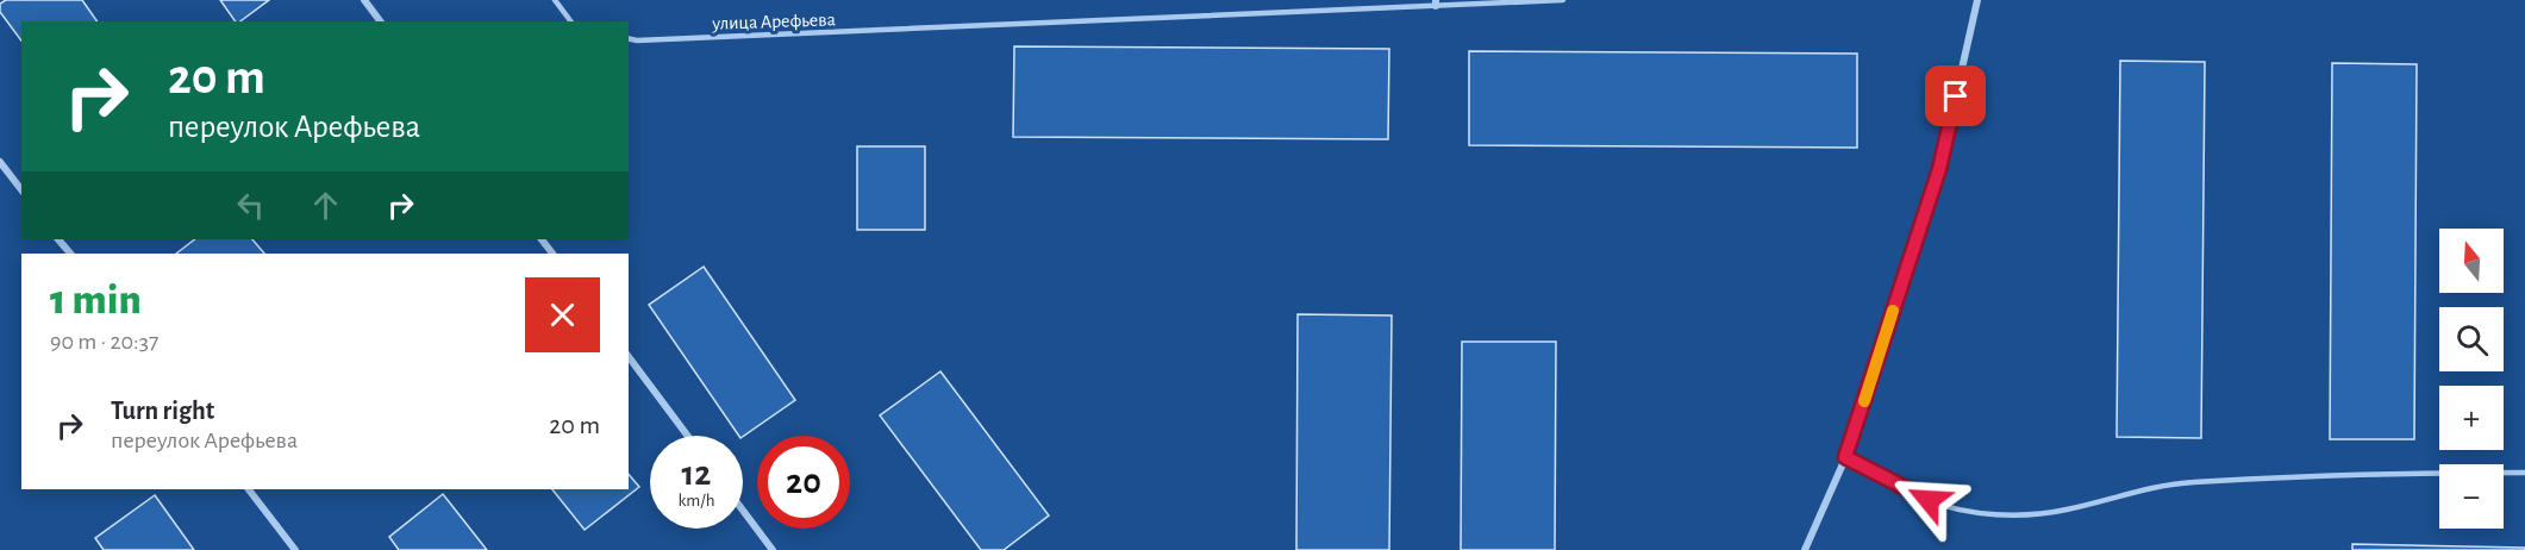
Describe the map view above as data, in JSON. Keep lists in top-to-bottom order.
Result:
{
  "streets": {
    "lane": ["улица Арефьева"]
  },
  "north": "top",
  "page": {
    "turn": ["20 m", "переулок Арефьева"],
    "map_buttons": ["+", "−"],
    "heading": ["1 min", "90 m · 20:37"],
    "list": [
      {
        "name": "Turn right",
        "note": "переулок Арефьева",
        "value": "20 m"
      }
    ],
    "speed": "12 km/h",
    "limit": "20"
  }
}
